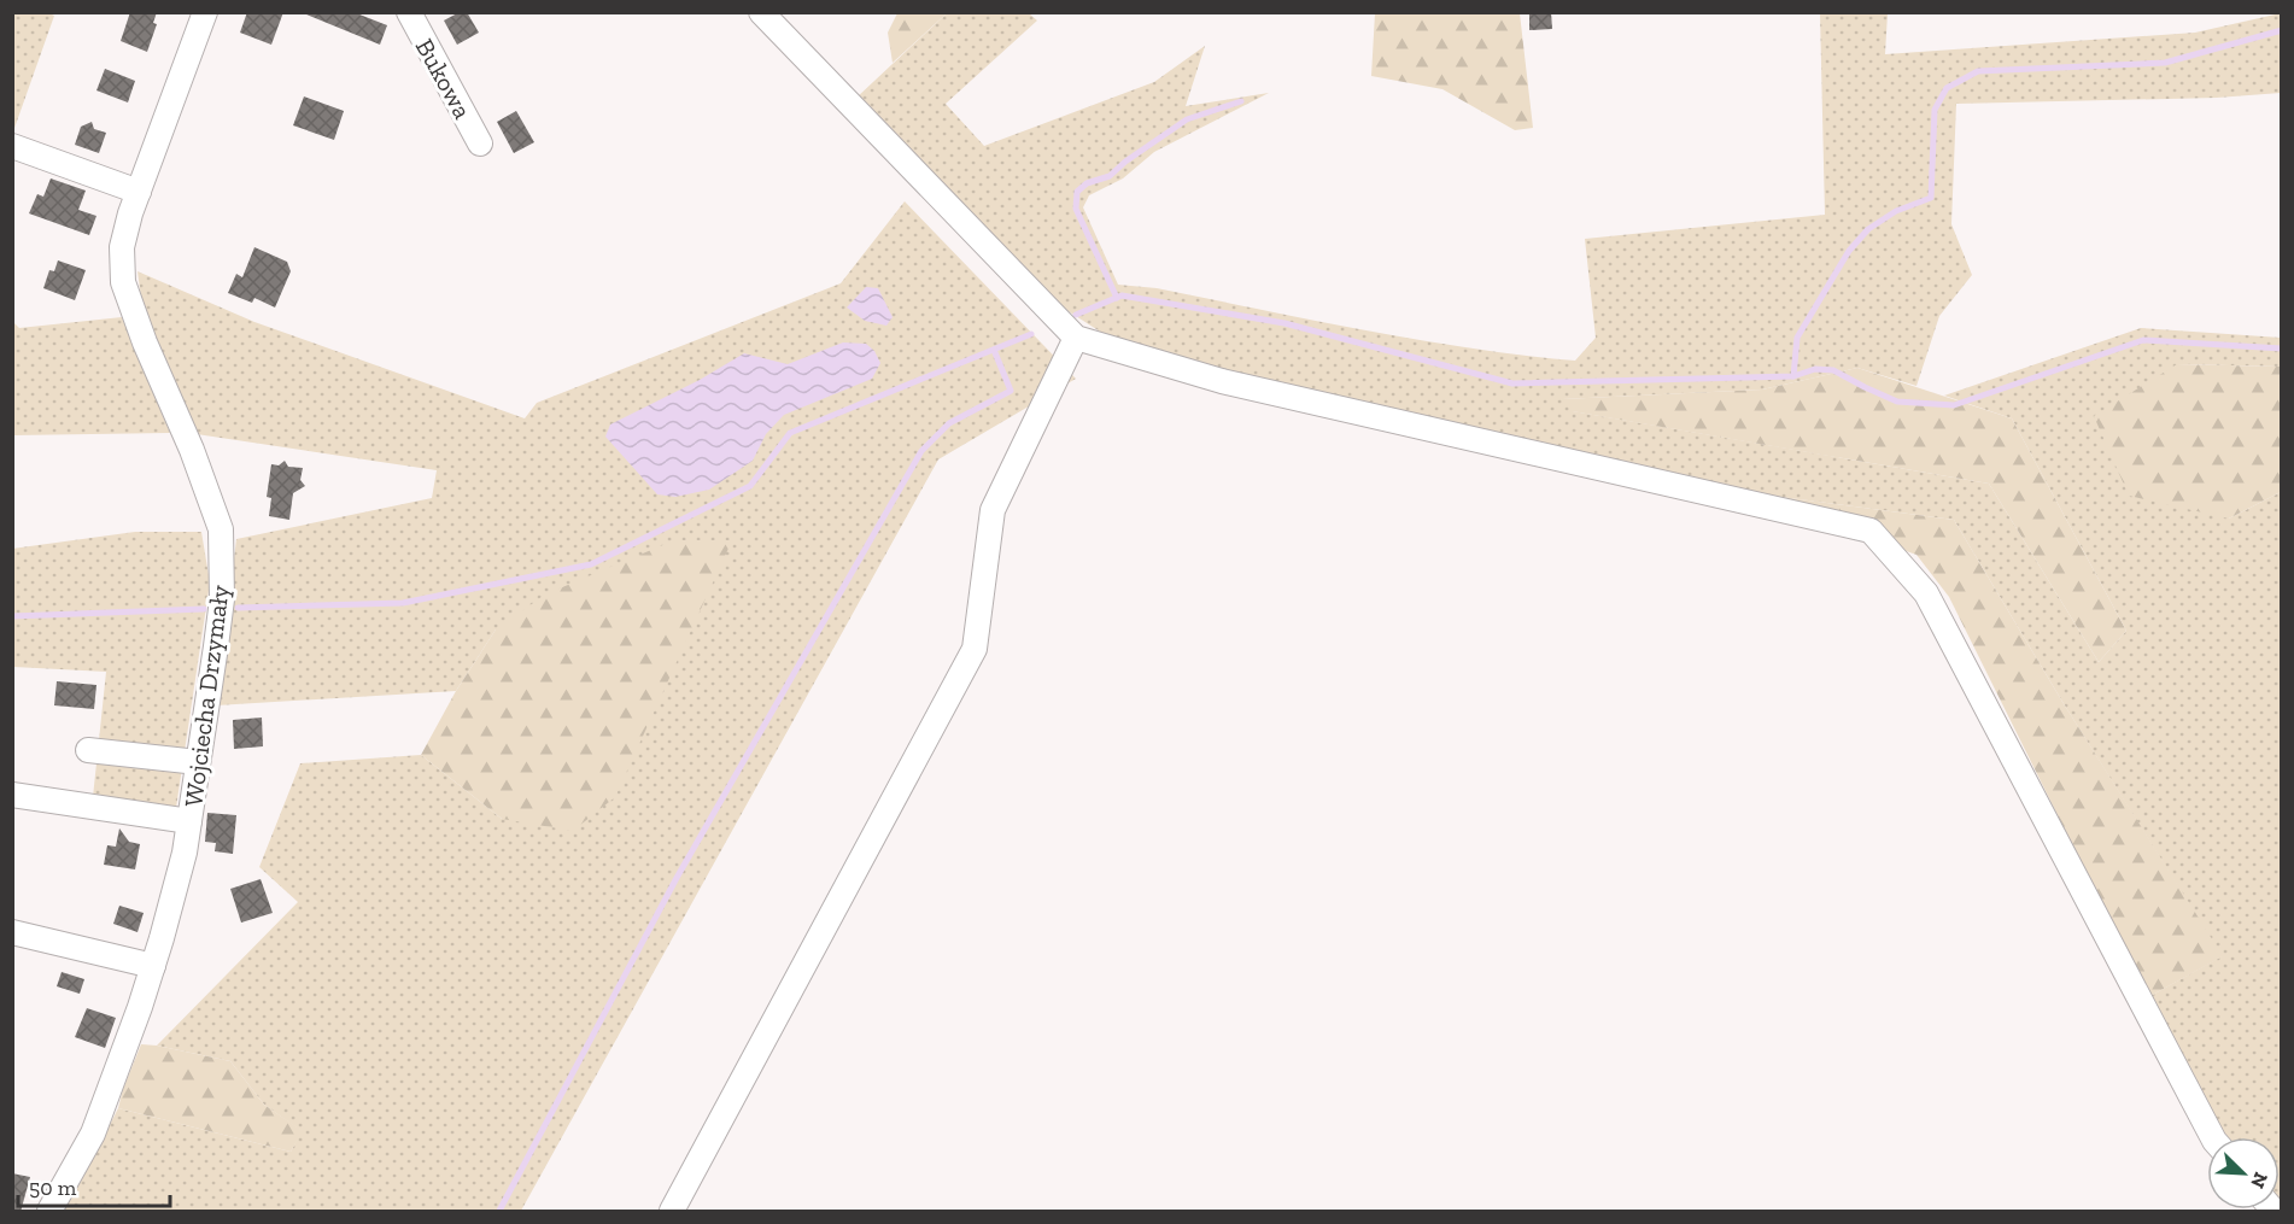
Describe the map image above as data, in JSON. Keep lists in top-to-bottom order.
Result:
{
  "streets": {
    "street": ["Bukowa", "Wojciecha Drzymały"]
  },
  "scale_bar": "50 m",
  "north": "bottom right"
}
